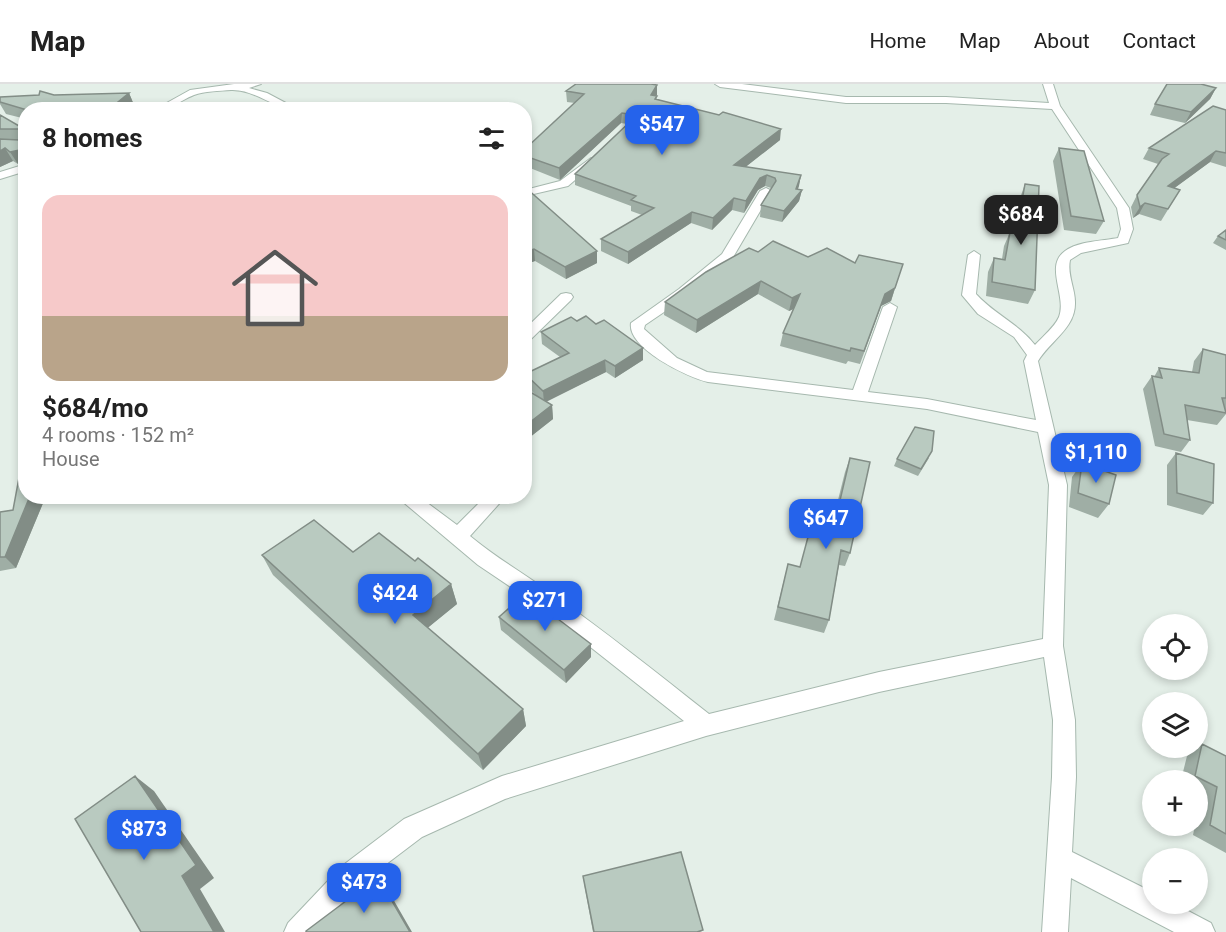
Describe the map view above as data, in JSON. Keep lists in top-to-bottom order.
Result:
{
  "page": {
    "header": "Map",
    "nav": [
      "Home",
      "Map",
      "About",
      "Contact"
    ],
    "heading": "8 homes",
    "price": [
      "$547",
      "$684",
      "$1,110",
      "$647",
      "$424",
      "$271",
      "$873",
      "$473"
    ],
    "list": [
      {
        "name": "$684/mo",
        "note": "4 rooms · 152 m² · House"
      }
    ],
    "map_buttons": ["+", "−"]
  }
}
